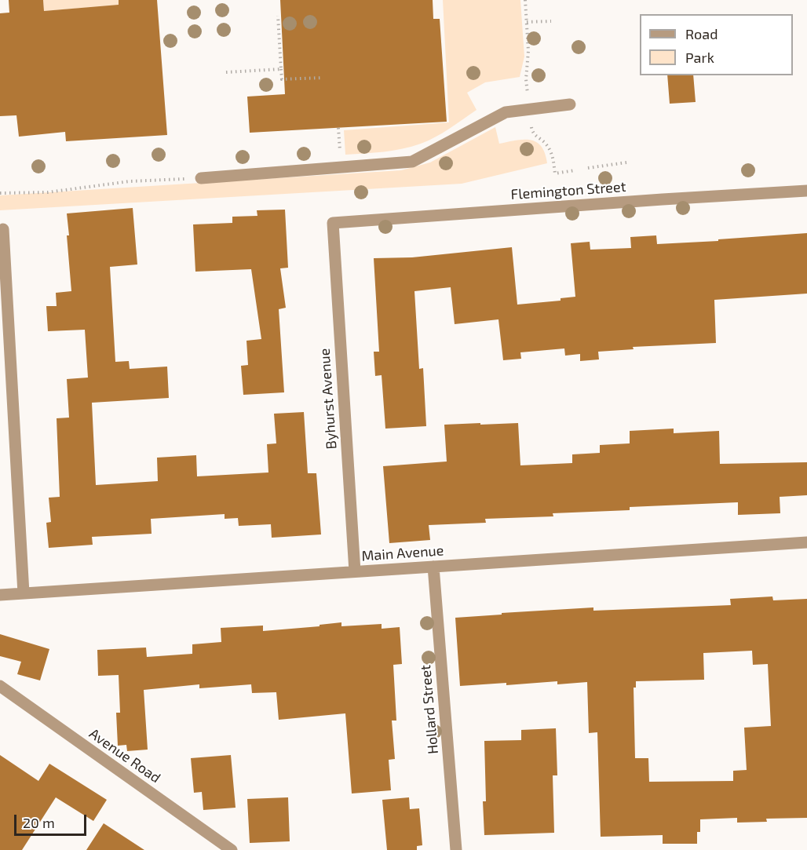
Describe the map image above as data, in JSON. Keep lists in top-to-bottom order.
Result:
{
  "streets": {
    "street": [
      "Flemington Street",
      "Byhurst Avenue",
      "Main Avenue",
      "Hollard Street",
      "Avenue Road"
    ]
  },
  "crossings": [
    ["Flemington Street", "Byhurst Avenue"],
    ["Byhurst Avenue", "Main Avenue"],
    ["Main Avenue", "Hollard Street"]
  ],
  "legend": ["Road", "Park"],
  "scale_bar": "20 m"
}
